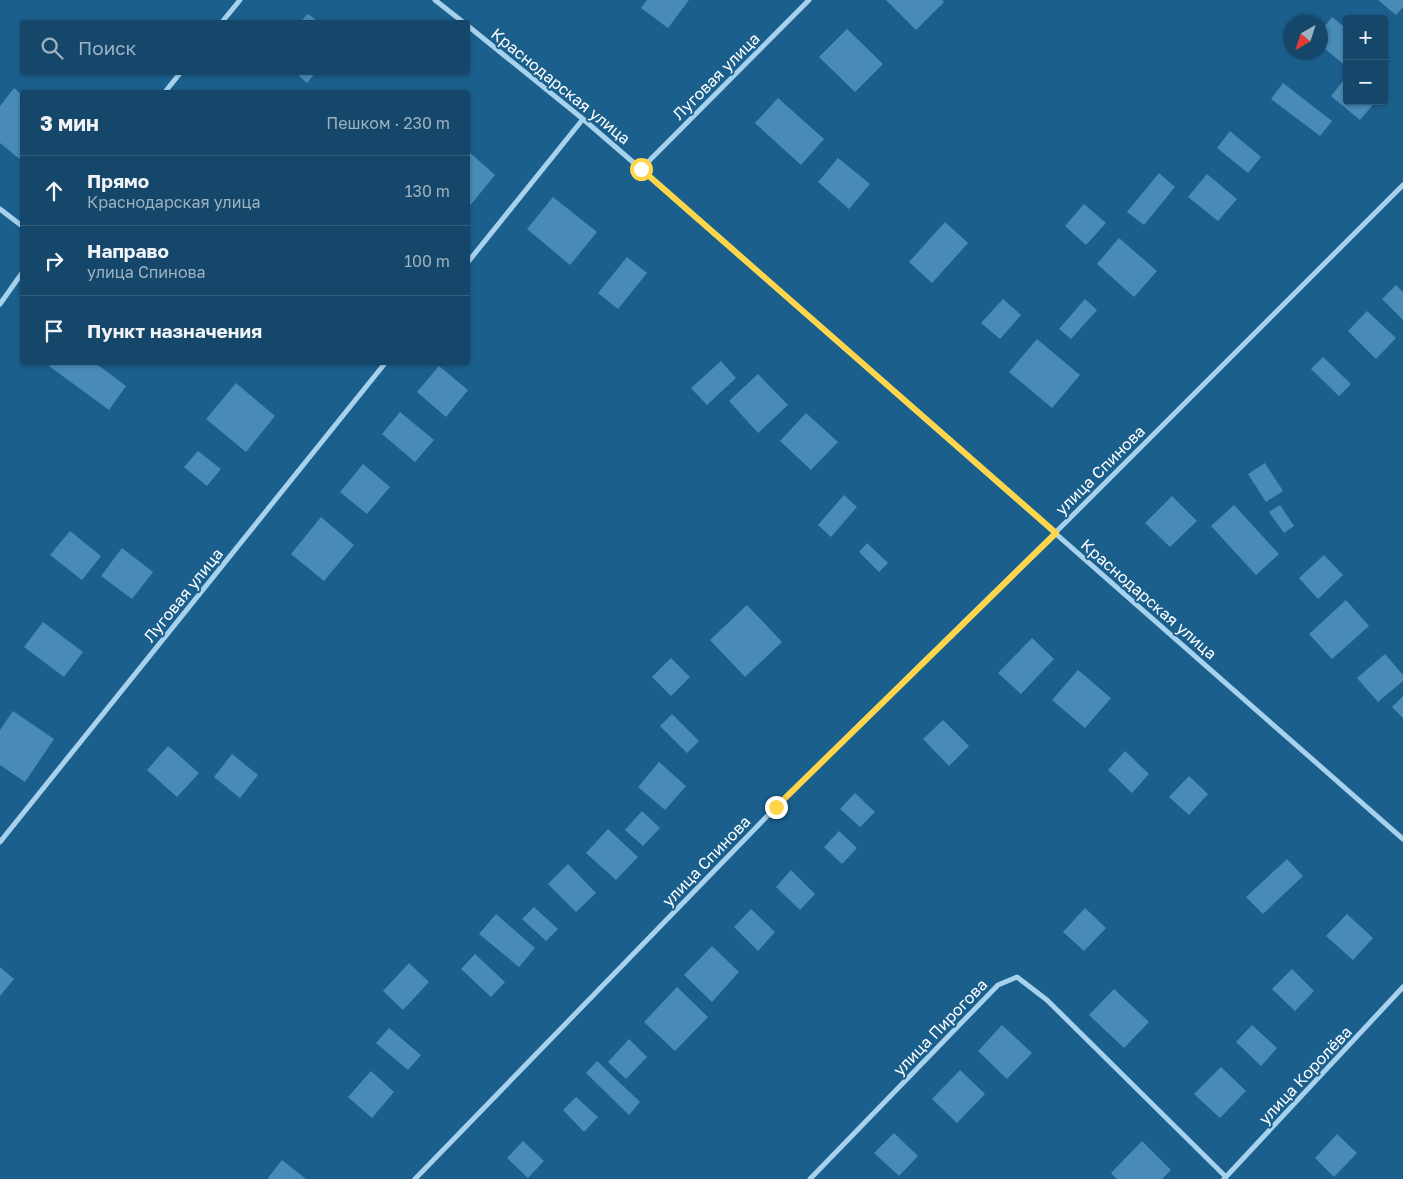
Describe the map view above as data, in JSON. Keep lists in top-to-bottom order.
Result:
{
  "streets": {
    "street": [
      "Луговая улица",
      "Краснодарская улица",
      "улица Спинова",
      "улица Пирогова",
      "улица Королёва"
    ]
  },
  "crossings": [
    ["Луговая улица", "Краснодарская улица"],
    ["Краснодарская улица", "улица Спинова"],
    ["улица Пирогова", "улица Королёва"]
  ],
  "north": "bottom left",
  "page": {
    "map_buttons": ["+", "−"],
    "search": "Поиск",
    "heading": ["3 мин", "Пешком · 230 m"],
    "list": [
      ["Прямо", "Краснодарская улица", "130 m"],
      ["Направо", "улица Спинова", "100 m"],
      "Пункт назначения"
    ]
  }
}
